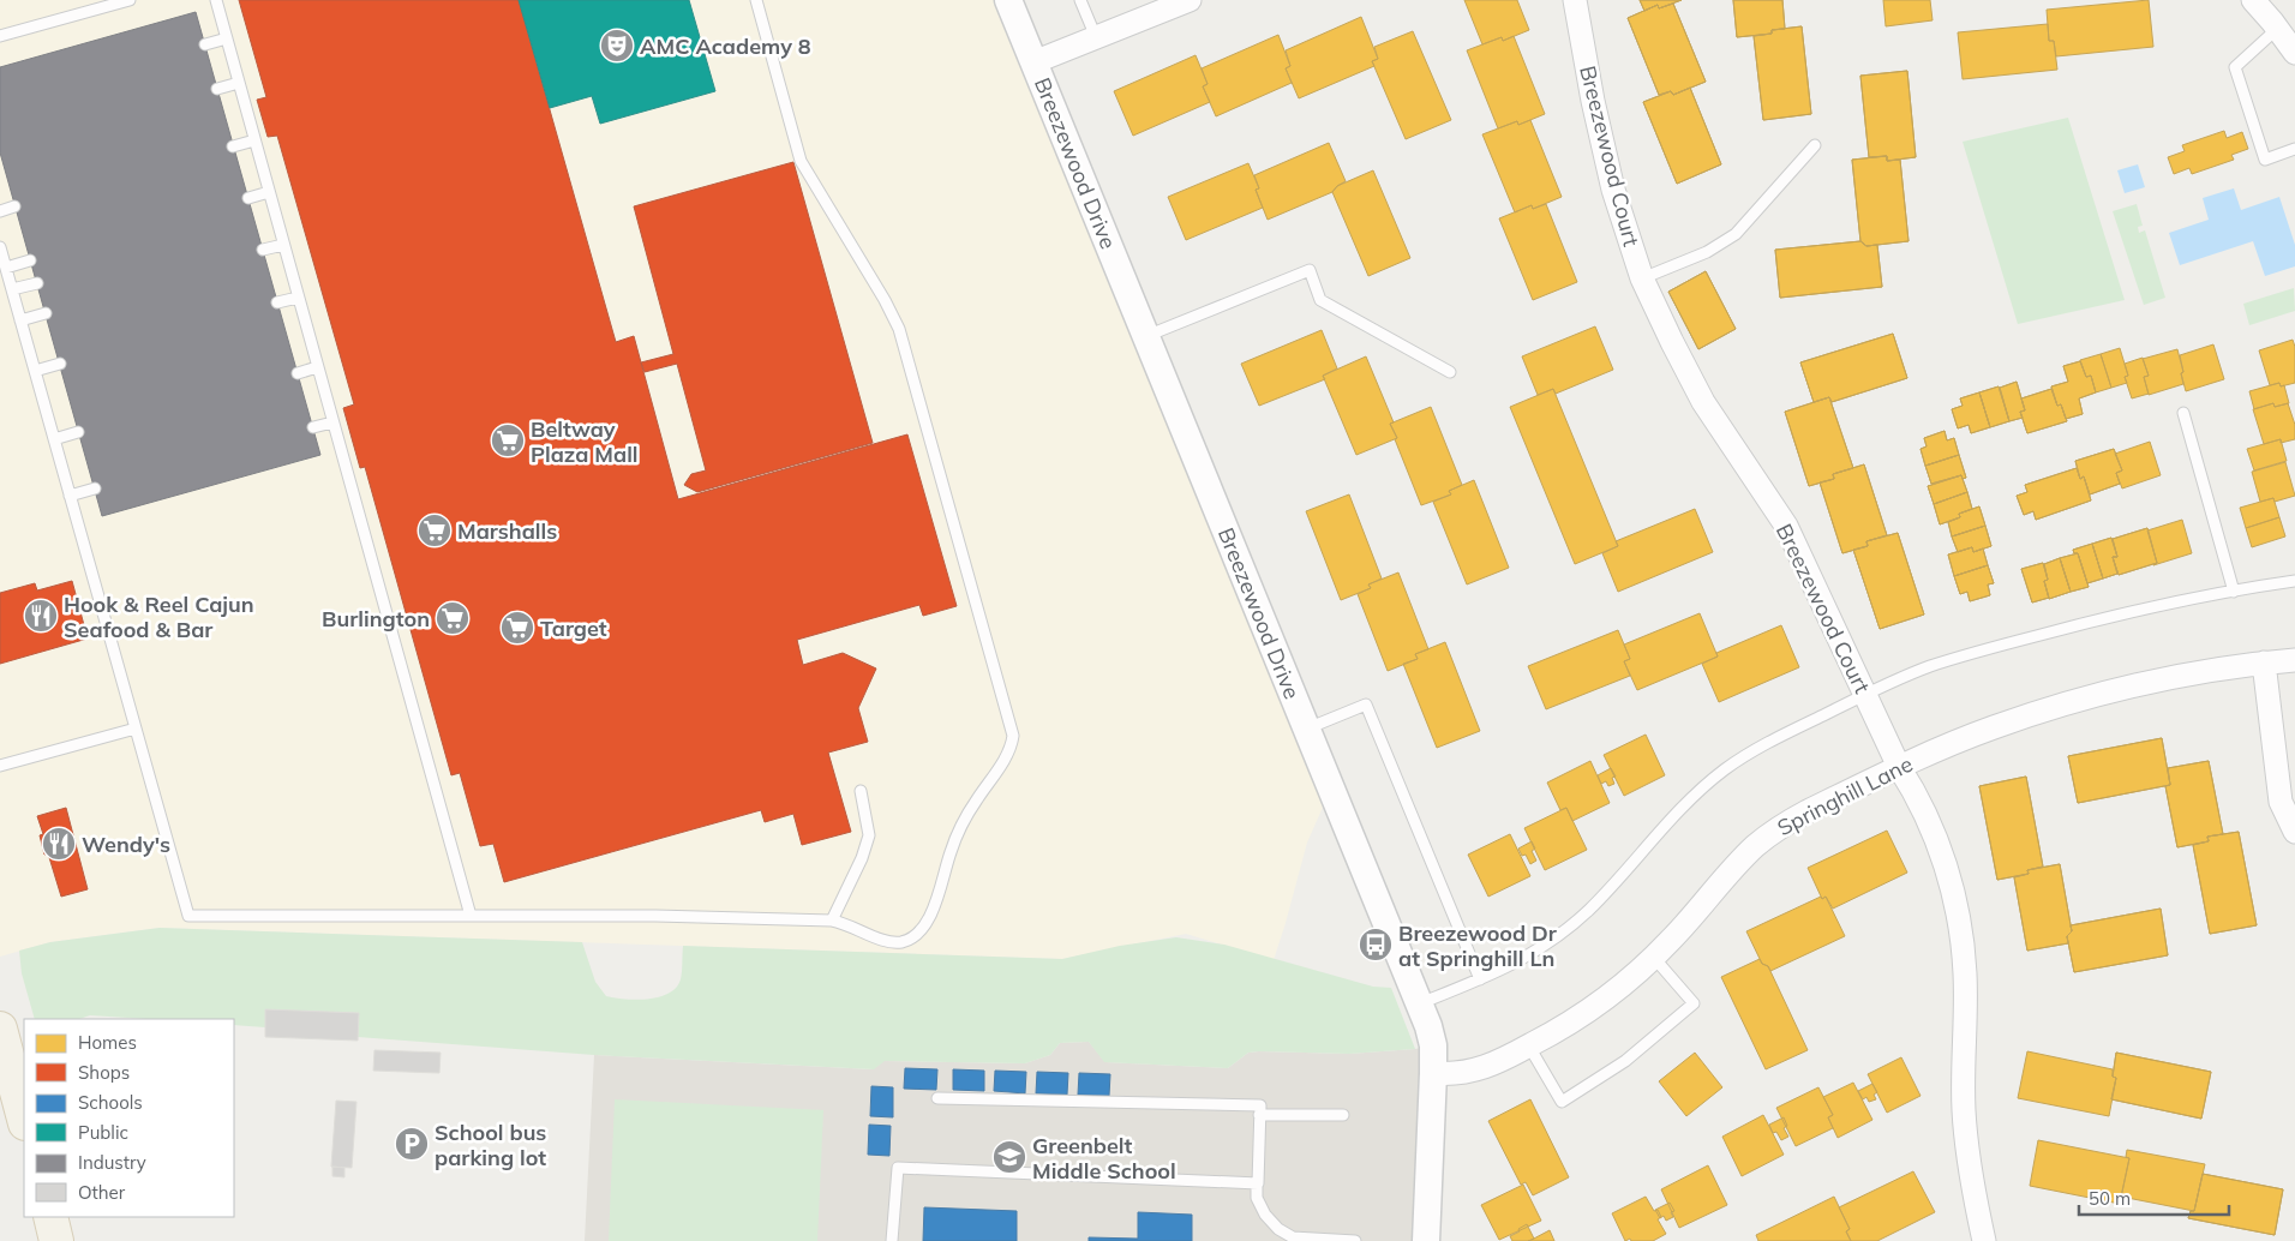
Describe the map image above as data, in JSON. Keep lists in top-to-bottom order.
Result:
{
  "streets": {
    "street": ["Breezewood Court", "Breezewood Drive", "Springhill Lane"]
  },
  "crossings": [
    ["Breezewood Court", "Springhill Lane"],
    ["Breezewood Drive", "Springhill Lane"]
  ],
  "places": {
    "theatre": ["AMC Academy 8"],
    "supermarket": [
      "Beltway Plaza Mall",
      "Marshalls",
      "Burlington",
      "Target"
    ],
    "restaurant": ["Hook & Reel Cajun Seafood & Bar", "Wendy's"],
    "bus stop": ["Breezewood Dr at Springhill Ln"],
    "parking": ["School bus parking lot"],
    "school or university": ["Greenbelt Middle School"]
  },
  "legend": [
    "Homes",
    "Shops",
    "Schools",
    "Public",
    "Industry",
    "Other"
  ],
  "scale_bar": "50 m"
}
